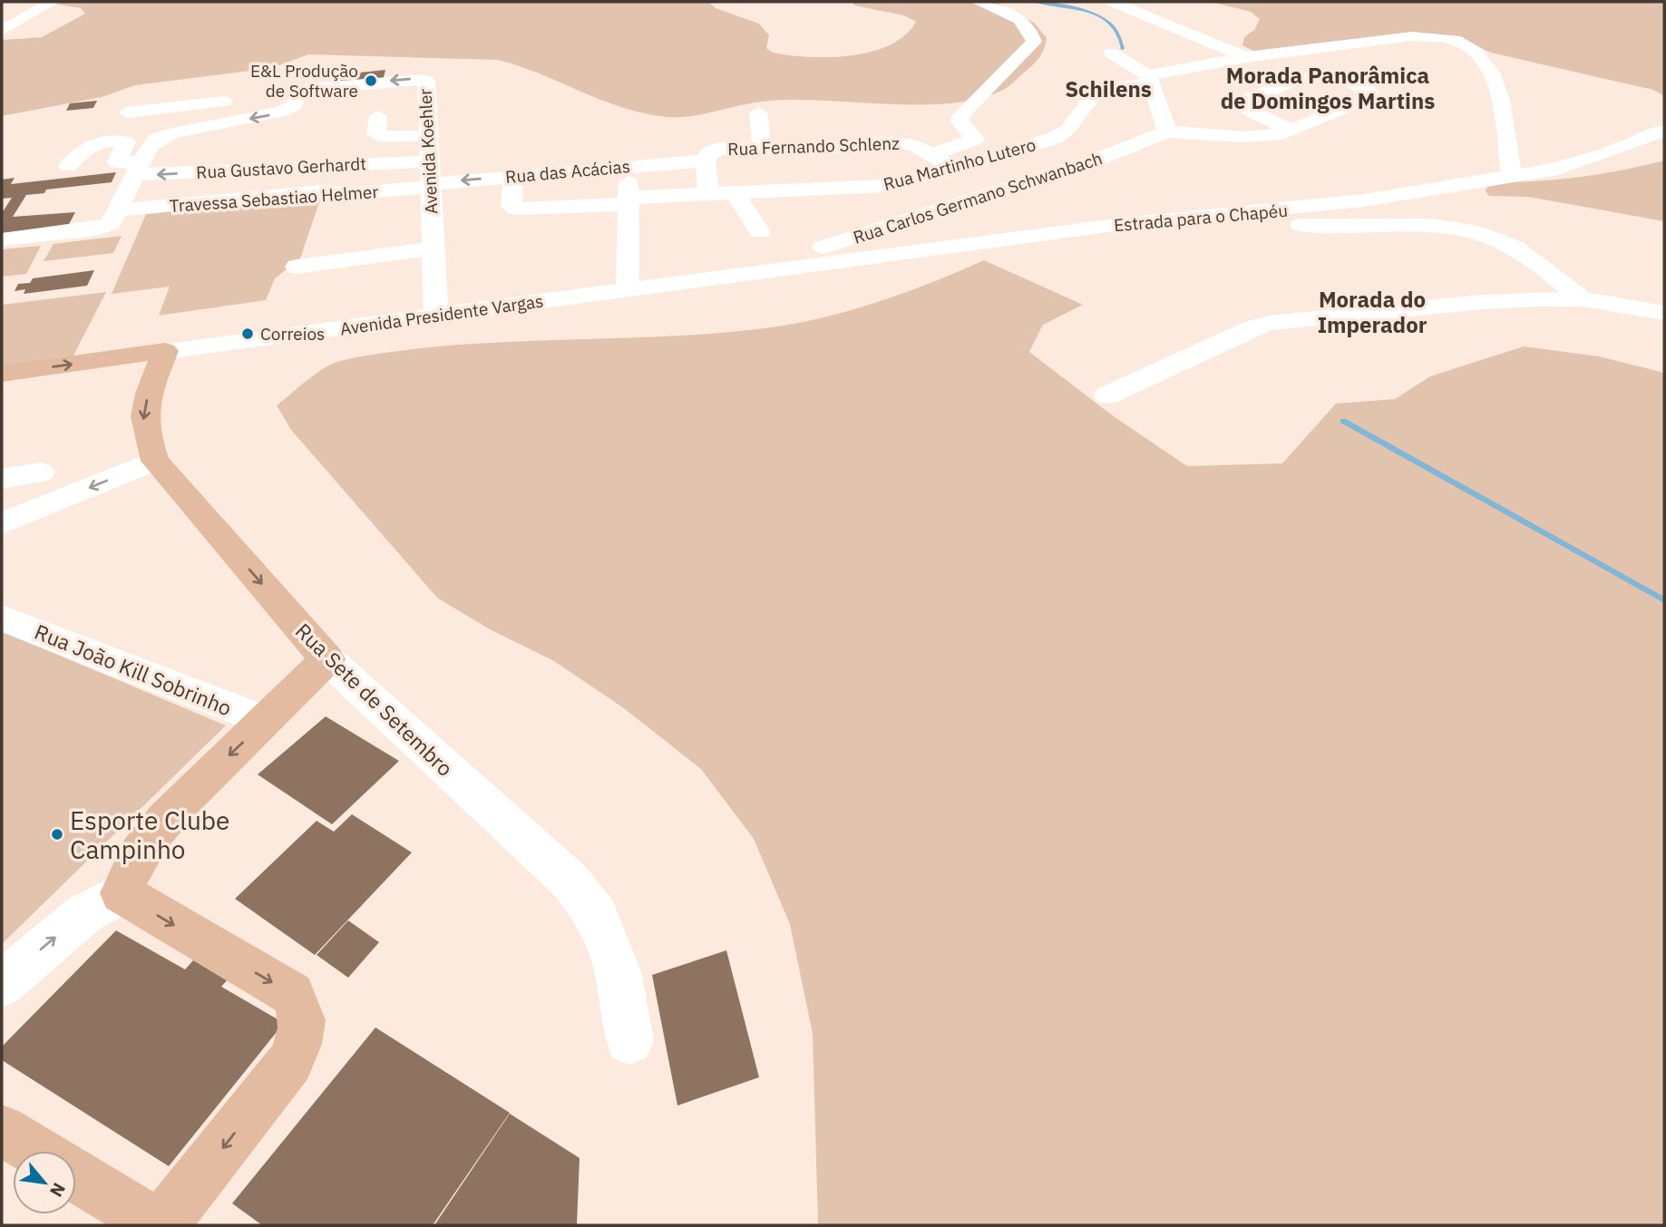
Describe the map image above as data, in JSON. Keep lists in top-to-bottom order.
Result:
{
  "streets": {
    "main road": ["Avenida Presidente Vargas", "Rua Sete de Setembro"],
    "street": [
      "Rua Fernando Schlenz",
      "Avenida Koehler",
      "Rua Martinho Lutero",
      "Rua Gustavo Gerhardt",
      "Rua das Acácias",
      "Rua Carlos Germano Schwanbach",
      "Travessa Sebastiao Helmer",
      "Estrada para o Chapéu",
      "Rua João Kill Sobrinho"
    ]
  },
  "crossings": [
    ["Rua Fernando Schlenz", "Rua Martinho Lutero"],
    ["Rua Fernando Schlenz", "Rua das Acácias"],
    ["Avenida Koehler", "Rua Gustavo Gerhardt"],
    ["Avenida Koehler", "Rua das Acácias"],
    ["Avenida Koehler", "Travessa Sebastiao Helmer"],
    ["Avenida Koehler", "Avenida Presidente Vargas"],
    ["Rua Martinho Lutero", "Rua das Acácias"],
    ["Rua das Acácias", "Travessa Sebastiao Helmer"],
    ["Rua Carlos Germano Schwanbach", "Estrada para o Chapéu"],
    ["Rua Carlos Germano Schwanbach", "Avenida Presidente Vargas"],
    ["Estrada para o Chapéu", "Avenida Presidente Vargas"],
    ["Avenida Presidente Vargas", "Rua Sete de Setembro"]
  ],
  "one_way": ["Rua Sete de Setembro"],
  "districts": ["Morada Panorâmica de Domingos Martins", "Schilens", "Morada do Imperador"],
  "places": ["E&L Produção de Software", "Correios", "Esporte Clube Campinho"],
  "north": "bottom right"
}
